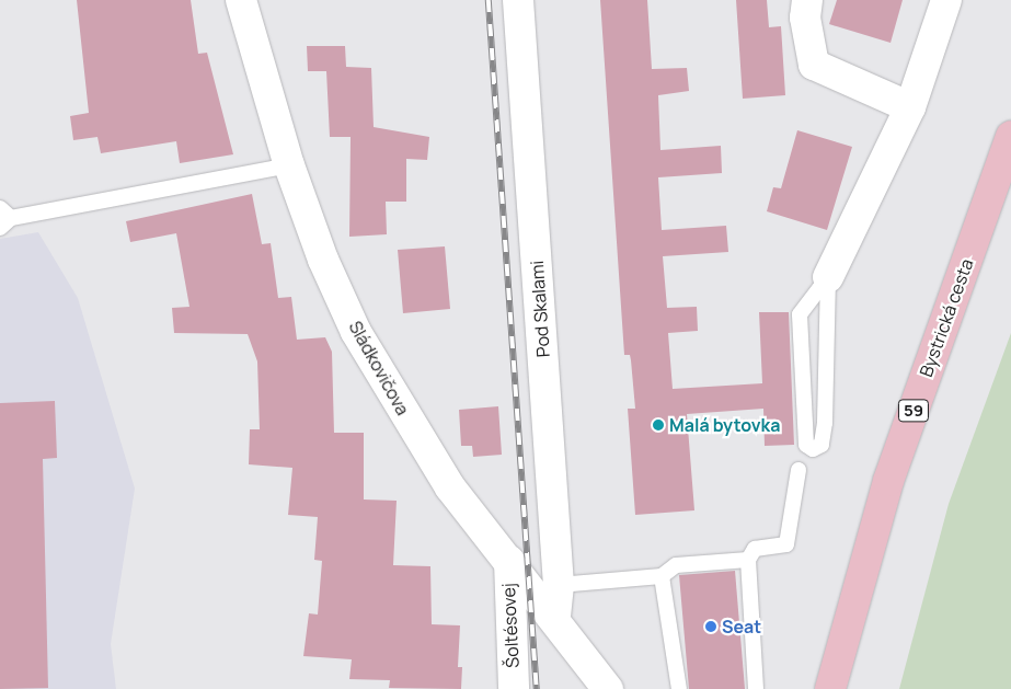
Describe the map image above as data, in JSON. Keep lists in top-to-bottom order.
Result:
{
  "streets": {
    "main road": ["Bystrická cesta", "59"],
    "street": ["Pod Skalami", "Sládkovičova", "Šoltésovej"]
  },
  "crossings": [
    ["Pod Skalami", "Sládkovičova"],
    ["Sládkovičova", "Šoltésovej"]
  ],
  "places": ["Malá bytovka", "Seat"]
}
